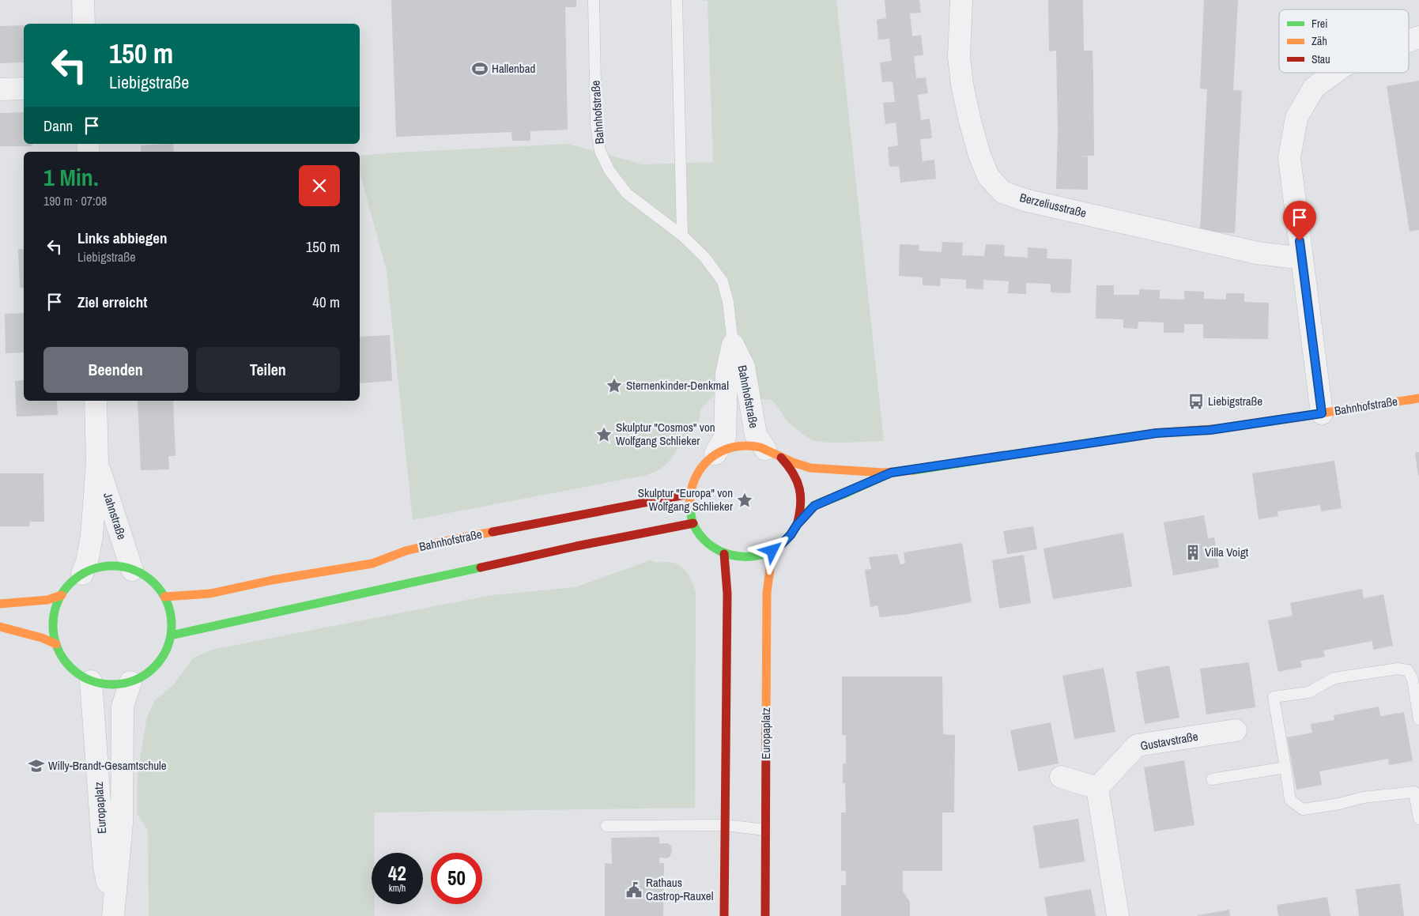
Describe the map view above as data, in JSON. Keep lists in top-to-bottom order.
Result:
{
  "streets": {
    "main road": ["Bahnhofstraße", "Europaplatz"],
    "street": ["Berzeliusstraße", "Jahnstraße", "Gustavstraße"]
  },
  "crossings": [
    ["Bahnhofstraße", "Jahnstraße"],
    ["Bahnhofstraße", "Europaplatz"],
    ["Jahnstraße", "Europaplatz"]
  ],
  "places": {
    "sports": ["Hallenbad"],
    "place": ["Sternenkinder-Denkmal", "Skulptur \"Cosmos\" von Wolfgang Schlieker", "Skulptur \"Europa\" von Wolfgang Schlieker"],
    "bus stop": ["Liebigstraße"],
    "building": ["Villa Voigt"],
    "school or university": ["Willy-Brandt-Gesamtschule"],
    "public building": ["Rathaus Castrop-Rauxel"]
  },
  "legend": ["Frei", "Zäh", "Stau"],
  "page": {
    "turn": ["150 m", "Liebigstraße"],
    "then": "Dann",
    "heading": ["1 Min.", "190 m · 07:08"],
    "list": [
      {
        "name": "Links abbiegen",
        "note": "Liebigstraße",
        "value": "150 m"
      },
      {
        "name": "Ziel erreicht",
        "value": "40 m"
      }
    ],
    "buttons": ["Beenden", "Teilen"],
    "speed": "42 km/h",
    "limit": "50"
  }
}
